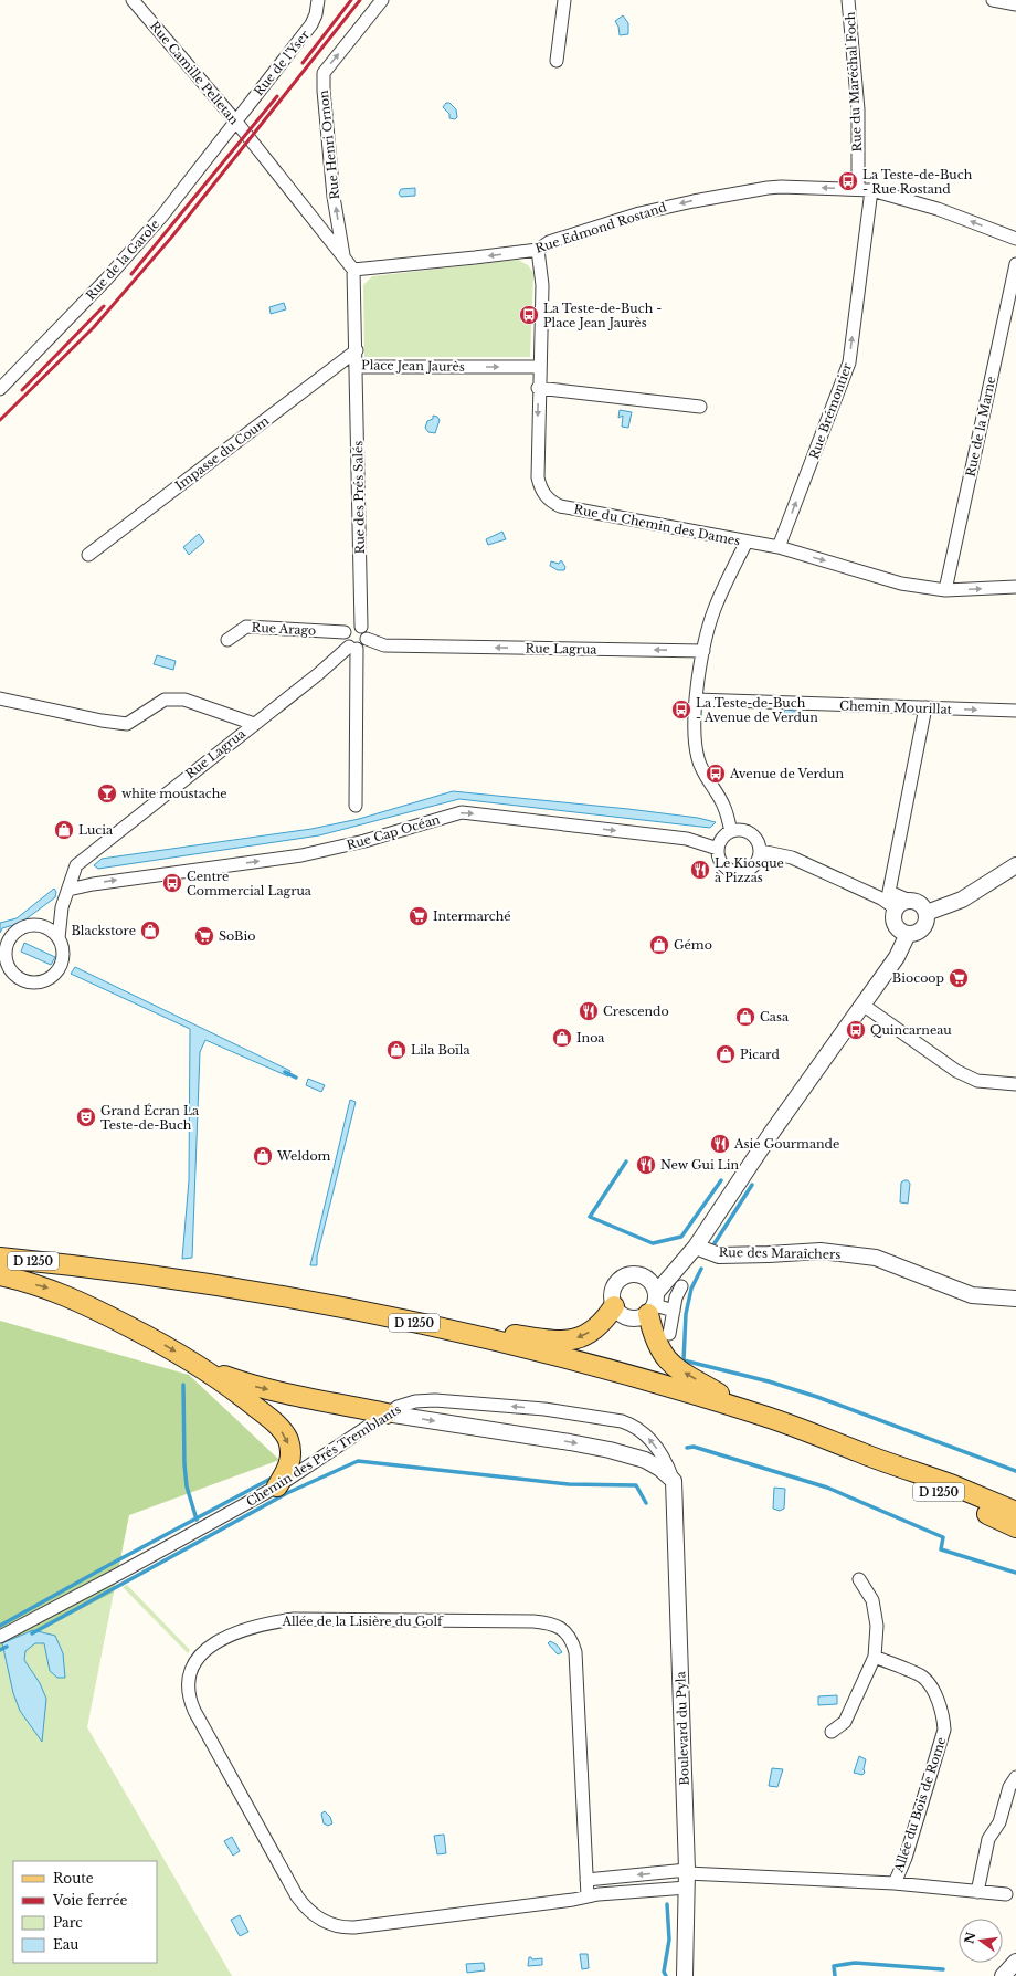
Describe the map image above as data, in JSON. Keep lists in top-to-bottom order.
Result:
{
  "streets": {
    "main road": ["D 1250"],
    "street": [
      "Rue de l'Yser",
      "Rue Camille Pelletan",
      "Rue du Maréchal Foch",
      "Rue Henri Ornon",
      "Rue Edmond Rostand",
      "Rue de la Garole",
      "Place Jean Jaurès",
      "Rue Brémontier",
      "Rue de la Marne",
      "Impasse du Coum",
      "Rue des Prés Salés",
      "Rue du Chemin des Dames",
      "Rue Arago",
      "Rue Lagrua",
      "Chemin Mourillat",
      "Rue Cap Océan",
      "Rue des Maraîchers",
      "Chemin des Prés Tremblants",
      "Allée de la Lisière du Golf",
      "Boulevard du Pyla",
      "Allée du Bois de Rome"
    ]
  },
  "crossings": [
    ["Rue de l'Yser", "Rue Camille Pelletan"],
    ["Rue de l'Yser", "Rue de la Garole"],
    ["Rue Camille Pelletan", "Rue Henri Ornon"],
    ["Rue Camille Pelletan", "Rue de la Garole"],
    ["Rue du Maréchal Foch", "Rue Edmond Rostand"],
    ["Rue Edmond Rostand", "Place Jean Jaurès"],
    ["Rue Edmond Rostand", "Rue Brémontier"],
    ["Rue Edmond Rostand", "Rue du Chemin des Dames"],
    ["Place Jean Jaurès", "Impasse du Coum"],
    ["Place Jean Jaurès", "Rue des Prés Salés"],
    ["Place Jean Jaurès", "Rue du Chemin des Dames"],
    ["Rue Brémontier", "Rue du Chemin des Dames"],
    ["Rue de la Marne", "Rue du Chemin des Dames"],
    ["Rue des Prés Salés", "Rue Arago"],
    ["Rue des Prés Salés", "Rue Lagrua"],
    ["Rue Arago", "Rue Lagrua"],
    ["Rue Lagrua", "Rue Cap Océan"],
    ["Chemin des Prés Tremblants", "Boulevard du Pyla"],
    ["Allée de la Lisière du Golf", "Boulevard du Pyla"],
    ["Allée de la Lisière du Golf", "Allée du Bois de Rome"],
    ["Boulevard du Pyla", "Allée du Bois de Rome"]
  ],
  "one_way": [
    "Rue Henri Ornon",
    "Rue Edmond Rostand",
    "Place Jean Jaurès",
    "Rue Brémontier",
    "Rue du Chemin des Dames",
    "Rue Lagrua",
    "Rue Cap Océan"
  ],
  "places": {
    "bus stop": [
      "La Teste-de-Buch - Rue Rostand",
      "La Teste-de-Buch - Place Jean Jaurès",
      "La Teste-de-Buch - Avenue de Verdun",
      "Avenue de Verdun",
      "Centre Commercial Lagrua",
      "Quincarneau"
    ],
    "bar": ["white moustache"],
    "shop": [
      "Lucia",
      "Blackstore",
      "Gémo",
      "Casa",
      "Inoa",
      "Lila Boïla",
      "Picard",
      "Weldom"
    ],
    "restaurant": [
      "Le Kiosque à Pizzas",
      "Crescendo",
      "Asie Gourmande",
      "New Gui Lin"
    ],
    "supermarket": ["Intermarché", "SoBio", "Biocoop"],
    "theatre": ["Grand Écran La Teste-de-Buch"]
  },
  "legend": [
    "Route",
    "Voie ferrée",
    "Parc",
    "Eau"
  ],
  "north": "left"
}
